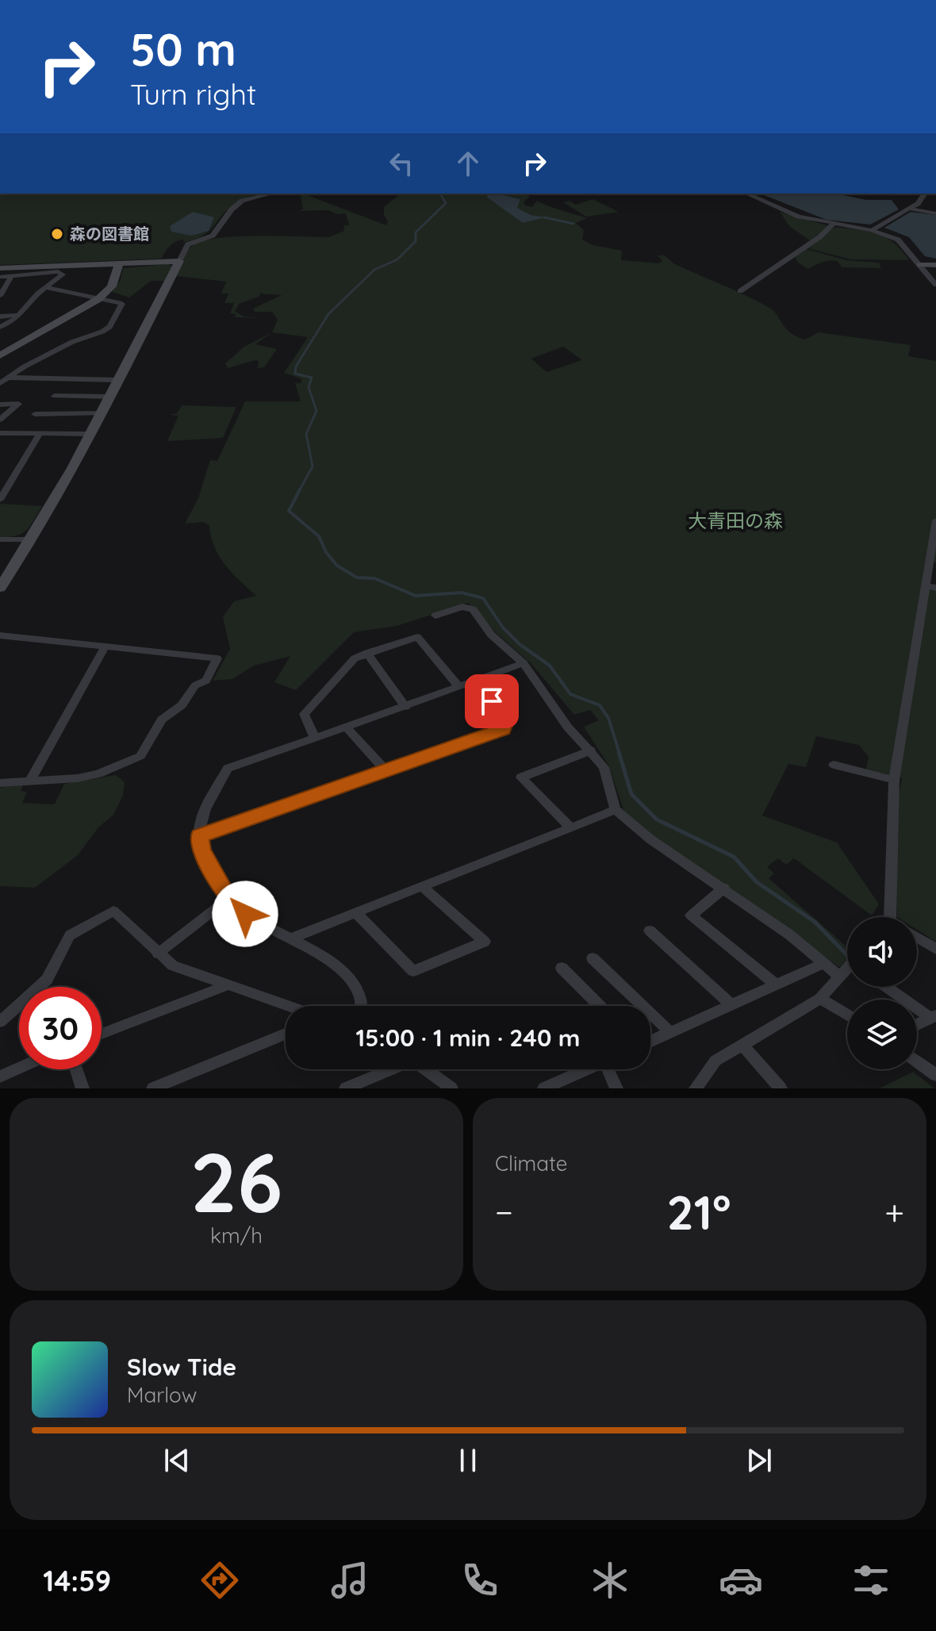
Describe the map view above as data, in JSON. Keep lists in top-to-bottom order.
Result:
{
  "parks": ["大青田の森"],
  "places": ["森の図書館"],
  "page": {
    "turn": ["50 m", "Turn right"],
    "limit": "30",
    "trip": "15:00 · 1 min · 240 m",
    "tile": [
      ["26", "km/h"],
      "Climate"
    ],
    "heat": ["−", "21°", "+"],
    "song": ["Slow Tide", "Marlow"],
    "tabs": "14:59"
  }
}
